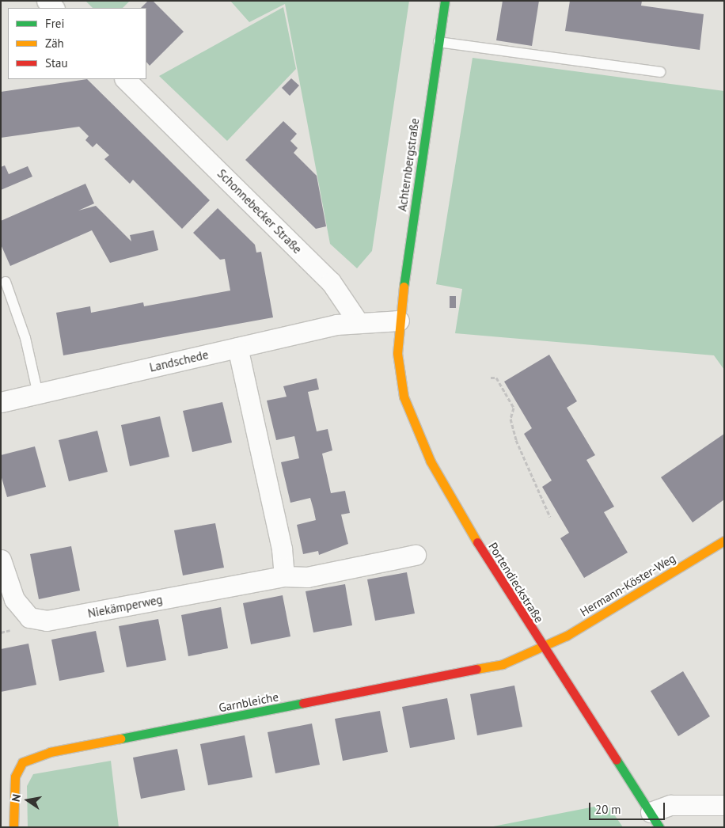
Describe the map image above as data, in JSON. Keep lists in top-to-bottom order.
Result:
{
  "streets": {
    "street": [
      "Achternbergstraße",
      "Schonnebecker Straße",
      "Landschede",
      "Portendieckstraße",
      "Hermann-Köster-Weg",
      "Niekämperweg",
      "Garnbleiche"
    ]
  },
  "crossings": [
    ["Achternbergstraße", "Portendieckstraße"],
    ["Schonnebecker Straße", "Landschede"],
    ["Portendieckstraße", "Hermann-Köster-Weg"],
    ["Portendieckstraße", "Garnbleiche"],
    ["Hermann-Köster-Weg", "Garnbleiche"]
  ],
  "legend": ["Frei", "Zäh", "Stau"],
  "scale_bar": "20 m",
  "north": "left"
}
